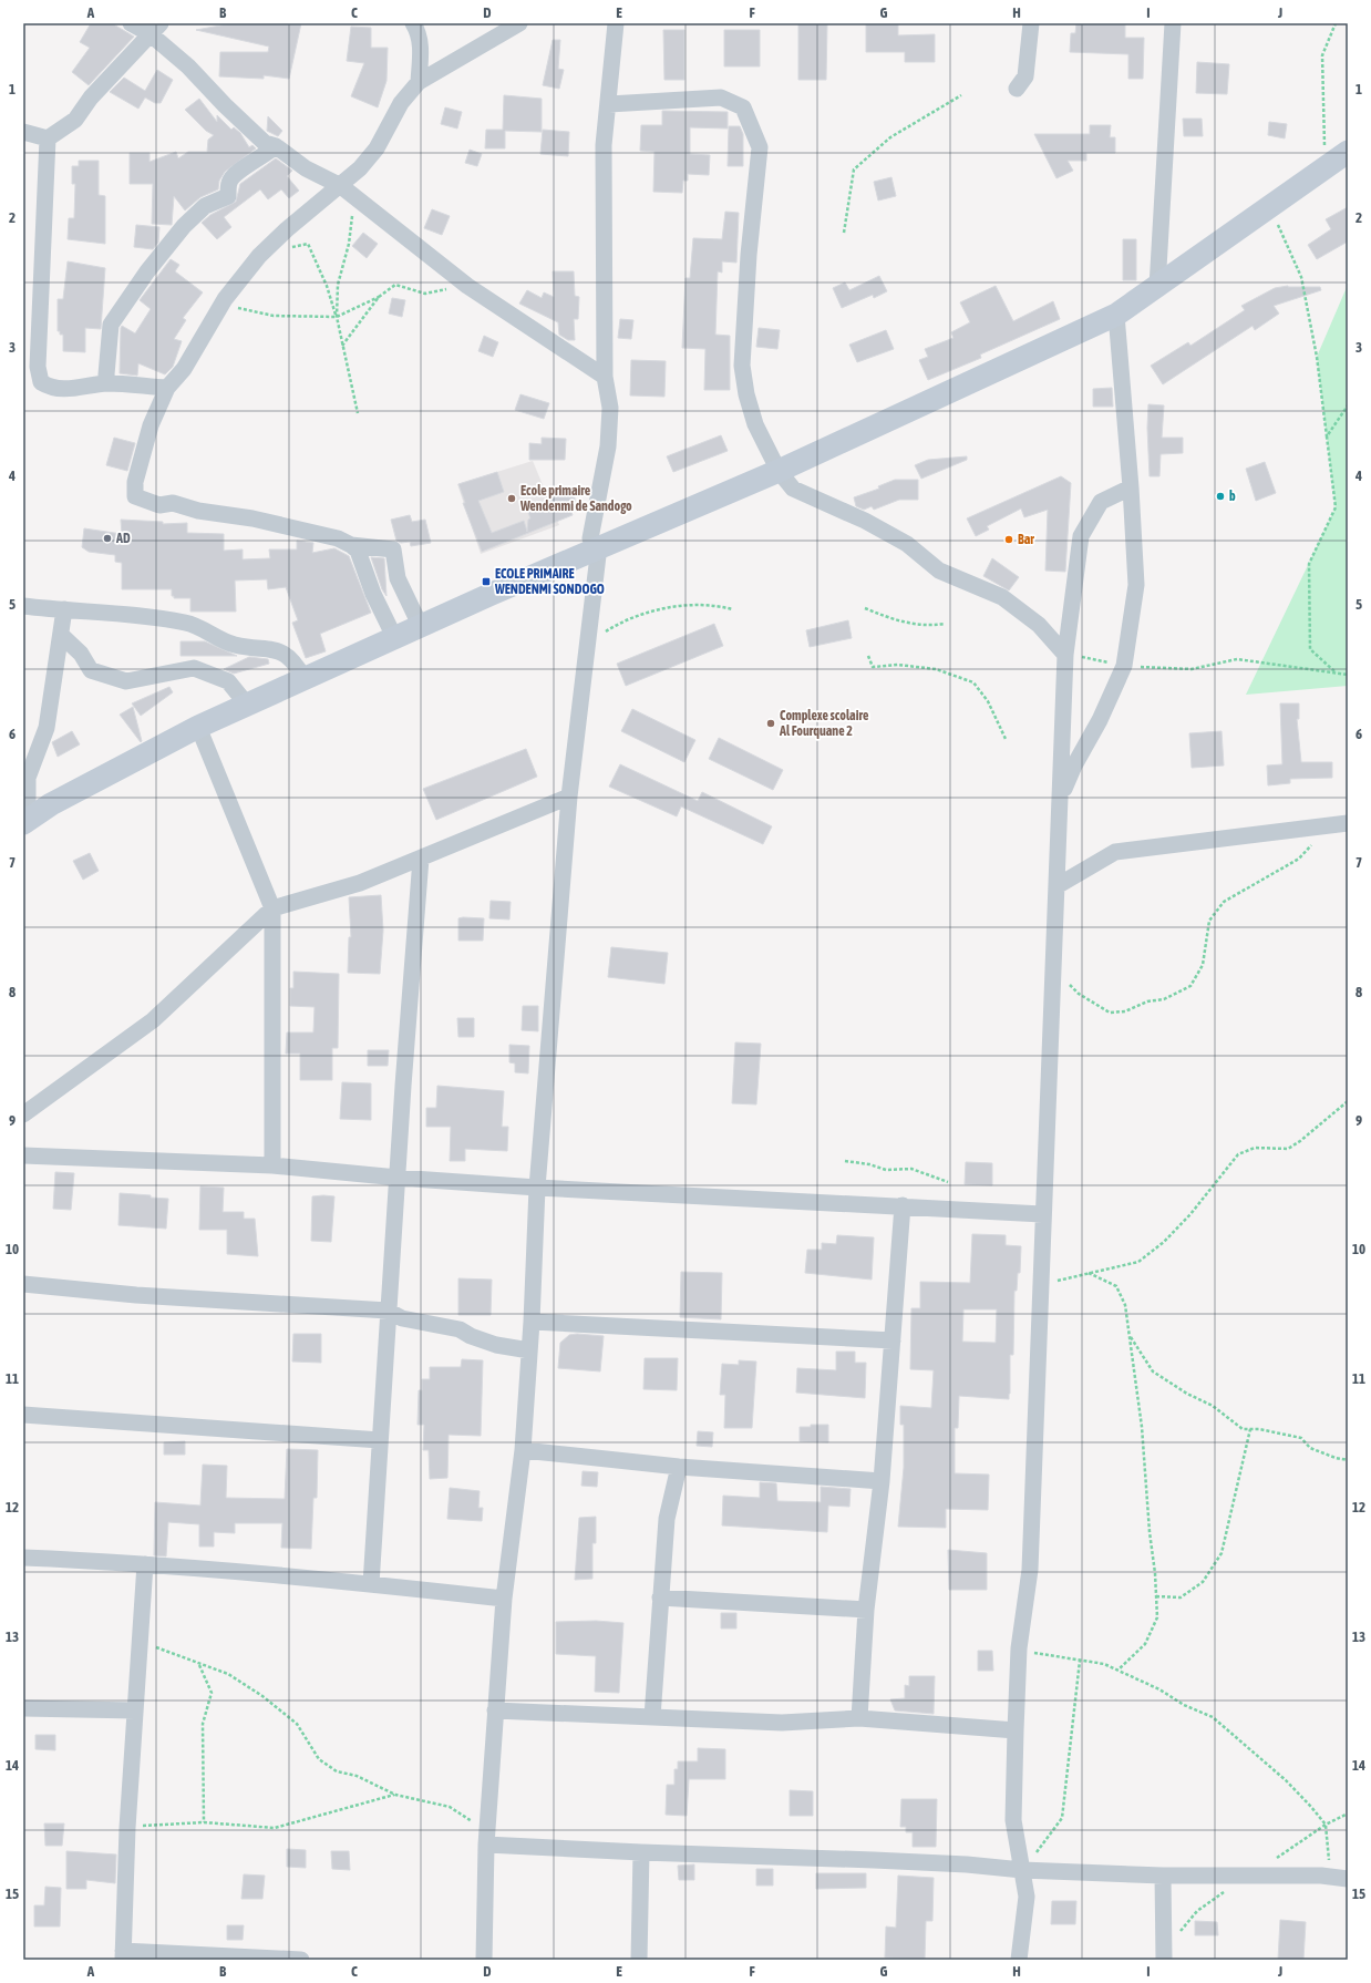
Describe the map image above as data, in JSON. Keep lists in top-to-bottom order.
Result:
{
  "places": {
    "other": [
      "b",
      "Ecole primaire Wendenmi de Sandogo",
      "AD",
      "Bar",
      "Complexe scolaire Al Fourquane 2"
    ],
    "transit": ["ECOLE PRIMAIRE WENDENMI SONDOGO"]
  },
  "grid": {
    "columns": [
      "A",
      "B",
      "C",
      "D",
      "E",
      "F",
      "G",
      "H",
      "I",
      "J"
    ],
    "rows": [
      "1",
      "2",
      "3",
      "4",
      "5",
      "6",
      "7",
      "8",
      "9",
      "10",
      "11",
      "12",
      "13",
      "14",
      "15"
    ]
  }
}
